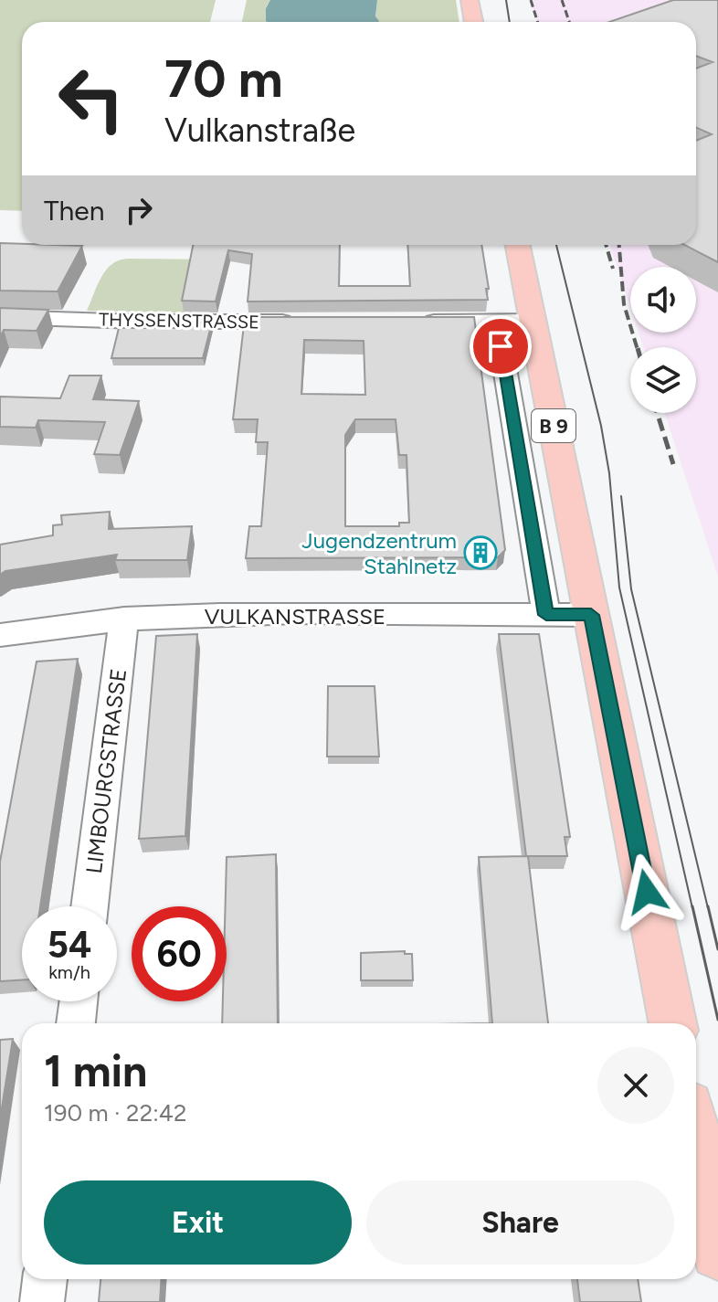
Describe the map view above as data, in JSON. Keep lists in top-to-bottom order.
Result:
{
  "streets": {
    "main road": ["B 9"],
    "street": ["THYSSENSTRASSE", "VULKANSTRASSE", "LIMBOURGSTRASSE"]
  },
  "crossings": [
    ["B 9", "VULKANSTRASSE"],
    ["VULKANSTRASSE", "LIMBOURGSTRASSE"]
  ],
  "places": {
    "building": ["Jugendzentrum Stahlnetz"]
  },
  "page": {
    "turn": ["70 m", "Vulkanstraße"],
    "then": "Then",
    "speed": "54 km/h",
    "limit": "60",
    "heading": ["1 min", "190 m · 22:42"],
    "buttons": ["Exit", "Share"]
  }
}
